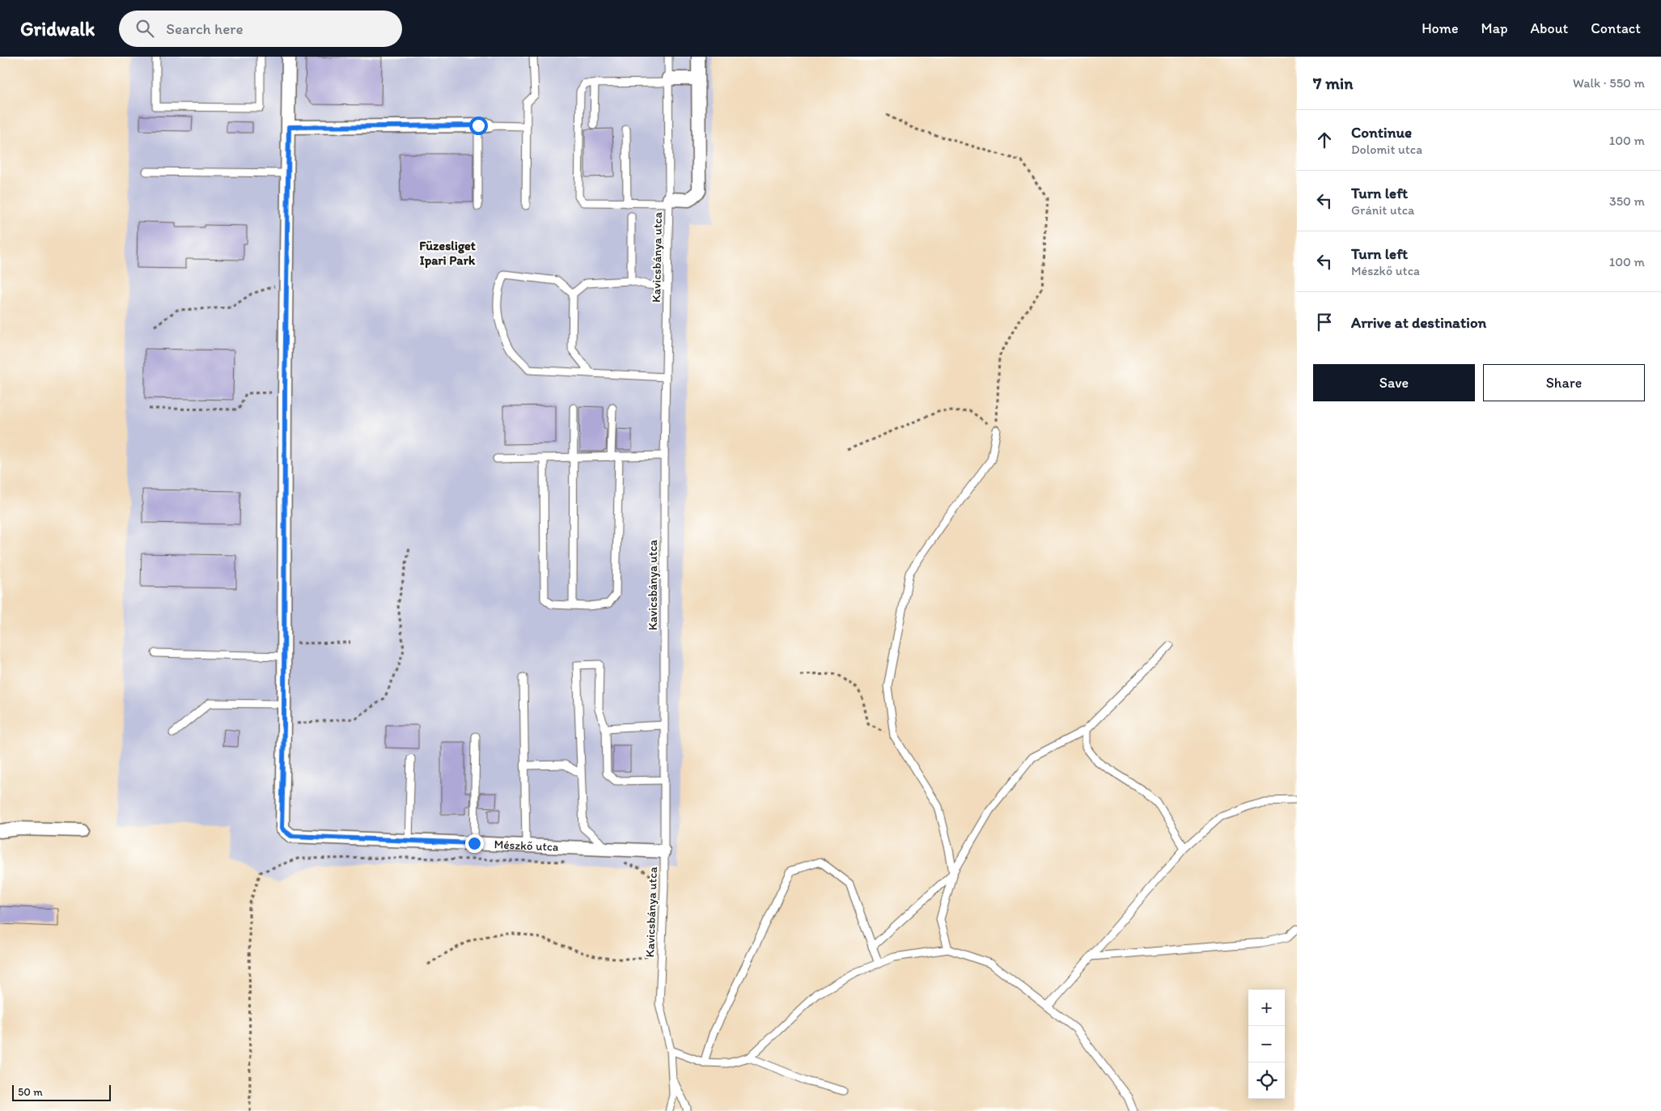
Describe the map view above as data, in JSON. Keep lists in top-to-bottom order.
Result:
{
  "streets": {
    "street": ["Mészkő utca"],
    "lane": ["Kavicsbánya utca"]
  },
  "crossings": [
    ["Kavicsbánya utca", "Mészkő utca"]
  ],
  "districts": ["Füzesliget Ipari Park"],
  "scale_bar": "50 m",
  "page": {
    "header": "Gridwalk",
    "search": "Search here",
    "nav": [
      "Home",
      "Map",
      "About",
      "Contact"
    ],
    "heading": ["7 min", "Walk · 550 m"],
    "list": [
      ["Continue", "Dolomit utca", "100 m"],
      ["Turn left", "Gránit utca", "350 m"],
      ["Turn left", "Mészkő utca", "100 m"],
      "Arrive at destination"
    ],
    "buttons": ["Save", "Share"],
    "map_buttons": ["+", "−"],
    "scale": "50 m"
  }
}
